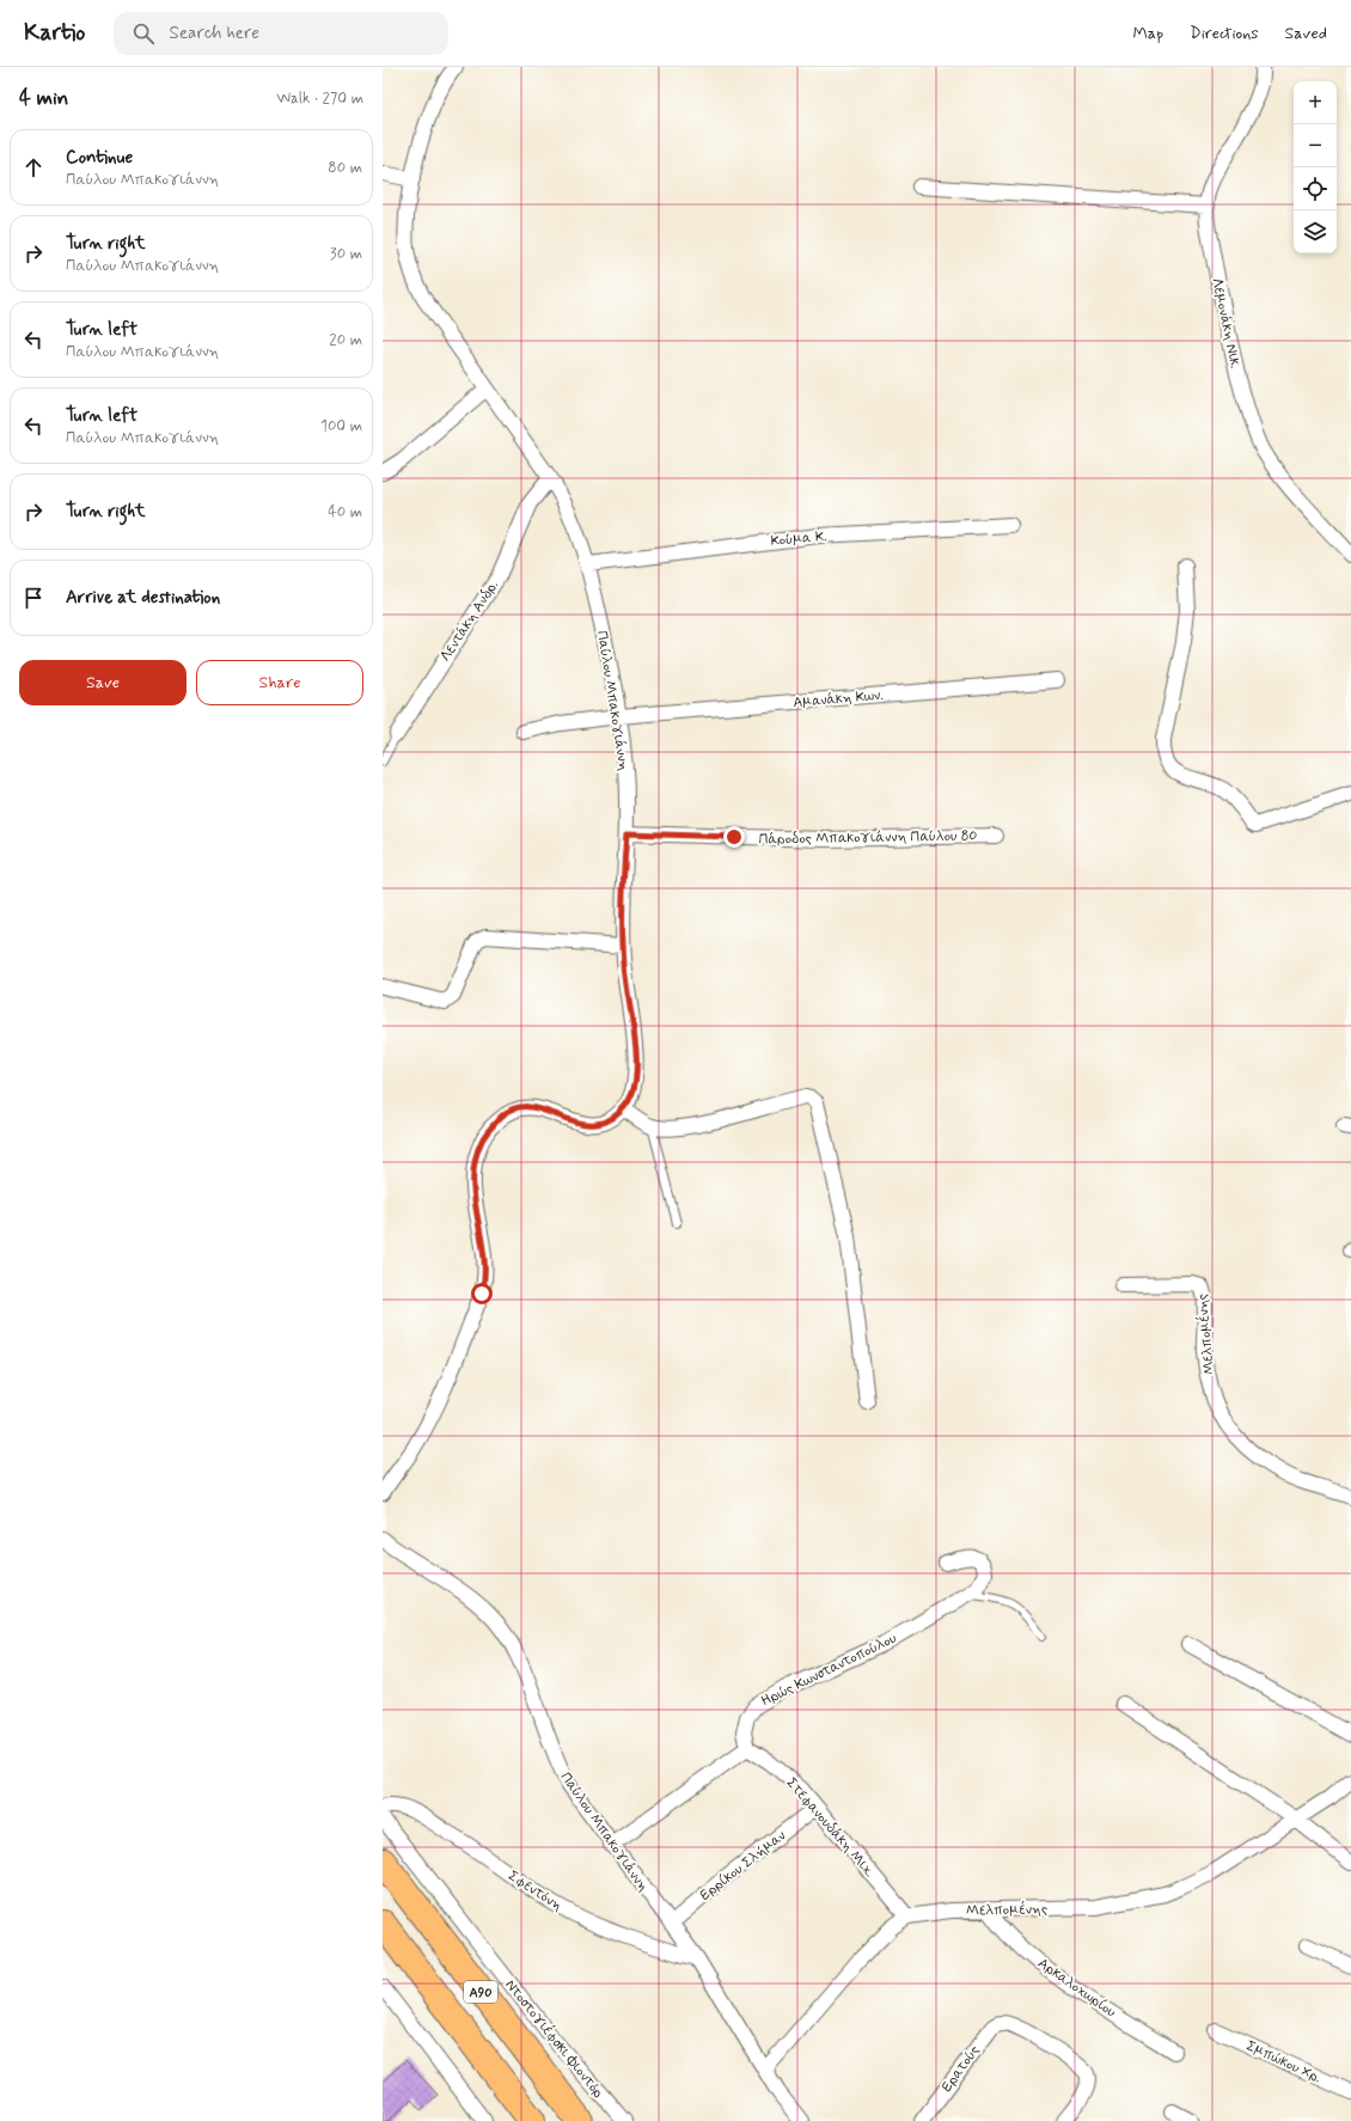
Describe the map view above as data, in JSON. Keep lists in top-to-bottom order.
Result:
{
  "streets": {
    "highway": ["Α90"],
    "street": [
      "Λεμονάκη Νικ.",
      "Κούμα Κ.",
      "Λεντάκη Ανδρ.",
      "Αμανάκη Κων.",
      "Παύλου Μπακογιάννη",
      "Πάροδος Μπακογιάννη Παύλου 80",
      "Μελπομένης",
      "Ηρώς Κωνσταντοπούλου",
      "Στεφανουδάκη Μιχ.",
      "Ερρίκου Σλήμαν",
      "Σφεντόνη",
      "Αρκαλοχωρίου",
      "Ντοστογιέφσκι Φιοντόρ",
      "Σμπώκου Χρ.",
      "Ερατούς"
    ]
  },
  "crossings": [
    ["Κούμα Κ.", "Παύλου Μπακογιάννη"],
    ["Λεντάκη Ανδρ.", "Παύλου Μπακογιάννη"],
    ["Αμανάκη Κων.", "Παύλου Μπακογιάννη"],
    ["Παύλου Μπακογιάννη", "Πάροδος Μπακογιάννη Παύλου 80"],
    ["Παύλου Μπακογιάννη", "Μελπομένης"],
    ["Παύλου Μπακογιάννη", "Ερρίκου Σλήμαν"],
    ["Παύλου Μπακογιάννη", "Σφεντόνη"],
    ["Μελπομένης", "Στεφανουδάκη Μιχ."],
    ["Μελπομένης", "Αρκαλοχωρίου"],
    ["Ηρώς Κωνσταντοπούλου", "Στεφανουδάκη Μιχ."],
    ["Στεφανουδάκη Μιχ.", "Ερρίκου Σλήμαν"]
  ],
  "page": {
    "header": "Kartio",
    "search": "Search here",
    "nav": ["Map", "Directions", "Saved"],
    "heading": ["4 min", "Walk · 270 m"],
    "map_buttons": ["+", "−"],
    "list": [
      ["Continue", "Παύλου Μπακογιάννη", "80 m"],
      ["Turn right", "Παύλου Μπακογιάννη", "30 m"],
      ["Turn left", "Παύλου Μπακογιάννη", "20 m"],
      ["Turn left", "Παύλου Μπακογιάννη", "100 m"],
      ["Turn right", "40 m"],
      "Arrive at destination"
    ],
    "buttons": ["Save", "Share"]
  }
}
